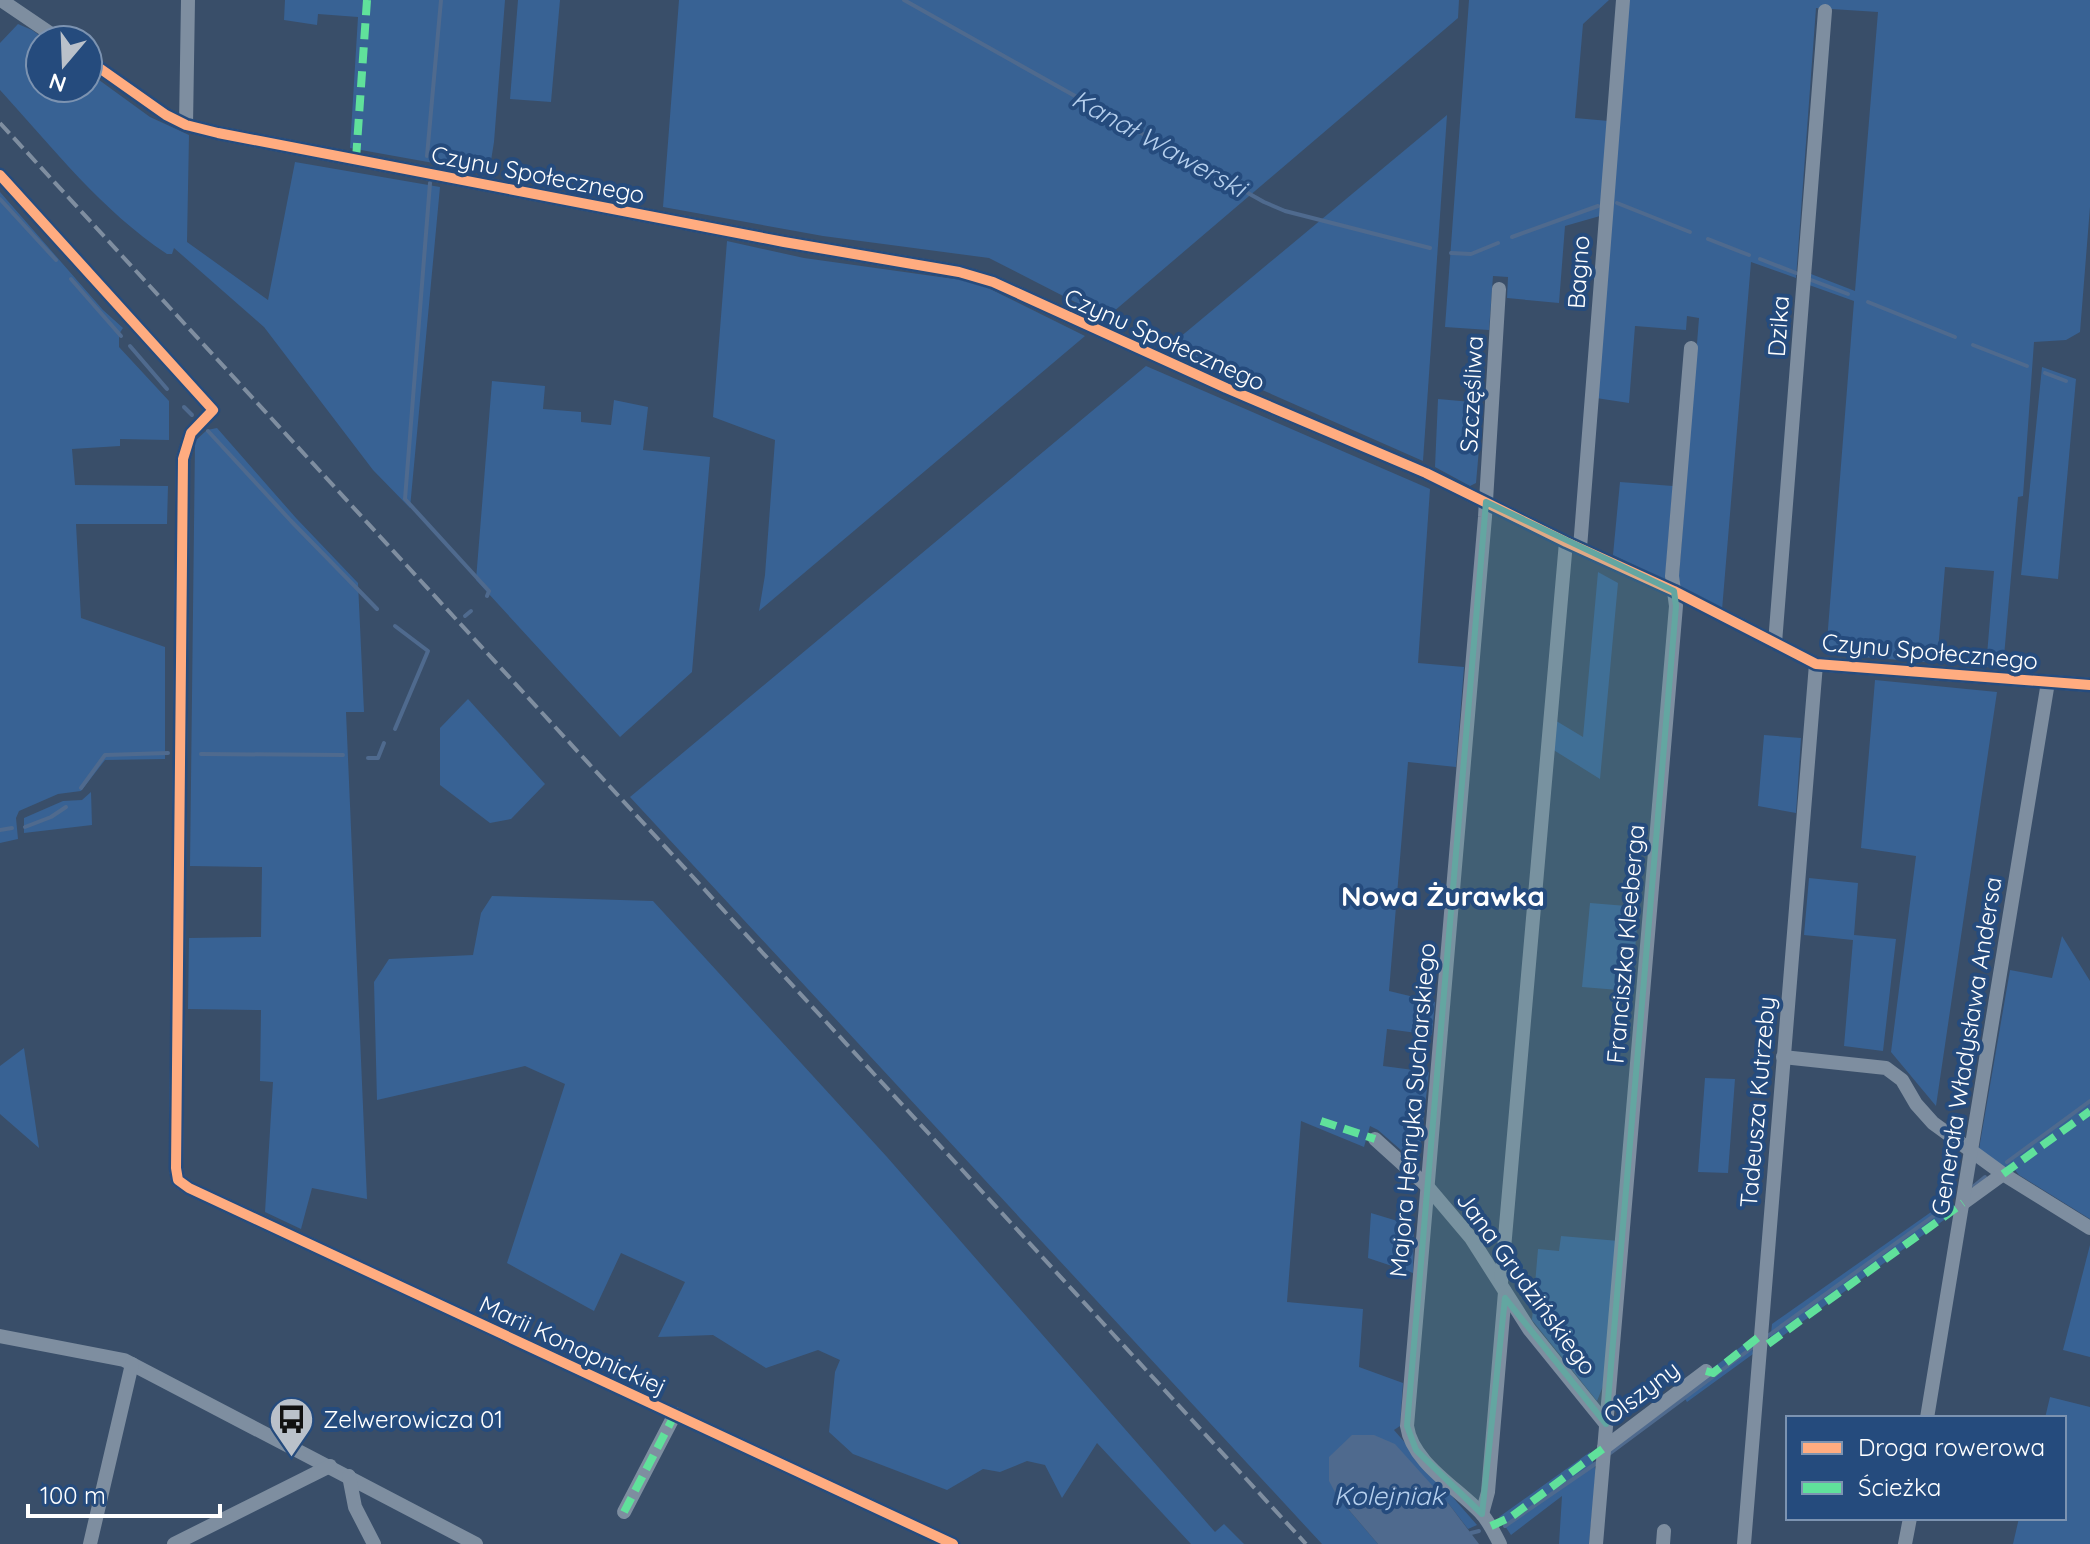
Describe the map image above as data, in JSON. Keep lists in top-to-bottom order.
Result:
{
  "streets": {
    "street": [
      "Czynu Społecznego",
      "Bagno",
      "Dzika",
      "Szczęśliwa",
      "Franciszka Kleeberga",
      "Generała Władysława Andersa",
      "Tadeusza Kutrzeby",
      "Majora Henryka Sucharskiego",
      "Jana Grudzińskiego",
      "Marii Konopnickiej",
      "Olszyny"
    ]
  },
  "crossings": [
    ["Czynu Społecznego", "Bagno"],
    ["Czynu Społecznego", "Dzika"],
    ["Czynu Społecznego", "Szczęśliwa"],
    ["Czynu Społecznego", "Franciszka Kleeberga"],
    ["Czynu Społecznego", "Generała Władysława Andersa"],
    ["Czynu Społecznego", "Tadeusza Kutrzeby"],
    ["Czynu Społecznego", "Majora Henryka Sucharskiego"],
    ["Bagno", "Majora Henryka Sucharskiego"],
    ["Bagno", "Jana Grudzińskiego"],
    ["Szczęśliwa", "Majora Henryka Sucharskiego"],
    ["Franciszka Kleeberga", "Jana Grudzińskiego"],
    ["Franciszka Kleeberga", "Olszyny"],
    ["Majora Henryka Sucharskiego", "Jana Grudzińskiego"]
  ],
  "districts": ["Nowa Żurawka"],
  "water": ["Kanał Wawerski", "Kolejniak"],
  "places": {
    "bus stop": ["Zelwerowicza 01"]
  },
  "legend": ["Droga rowerowa", "Ścieżka"],
  "scale_bar": "100 m",
  "north": "bottom"
}
